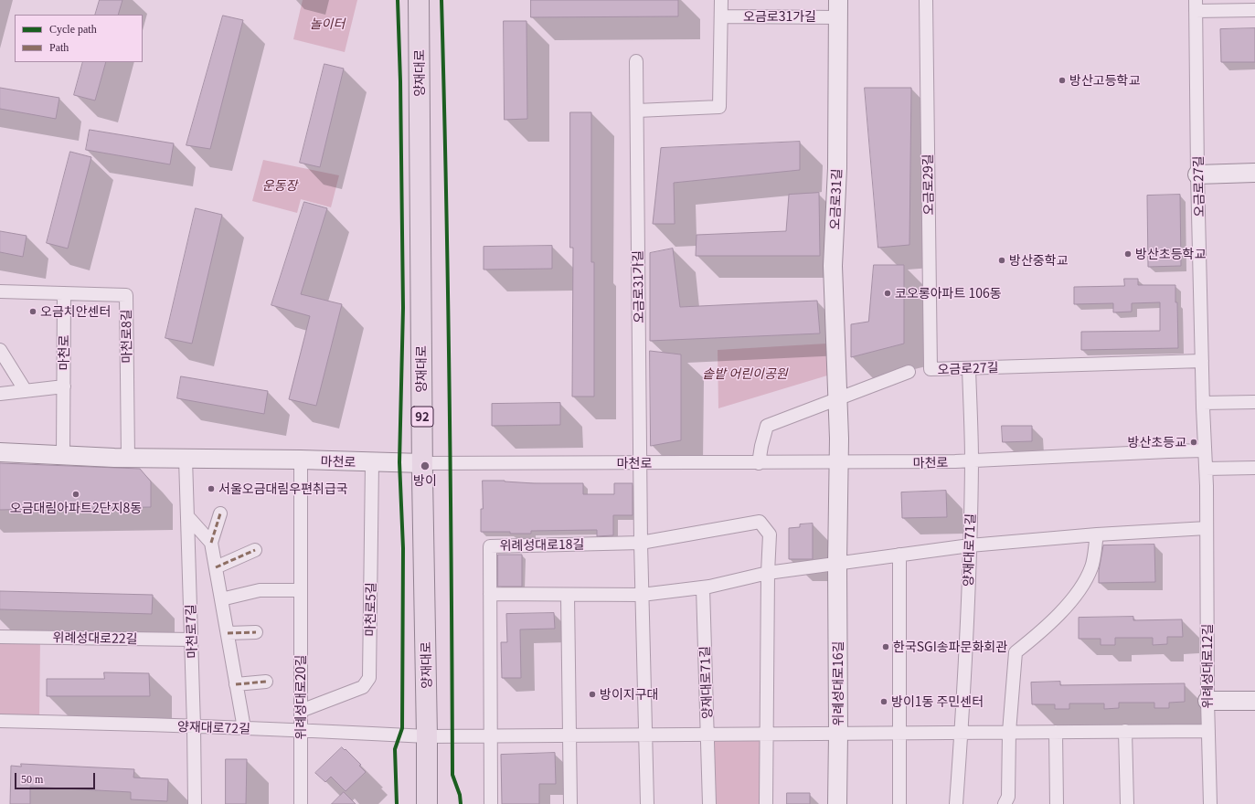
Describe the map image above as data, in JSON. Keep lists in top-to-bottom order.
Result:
{
  "streets": {
    "main road": ["양재대로", "92"],
    "street": [
      "오금로31가길",
      "오금로29길",
      "오금로27길",
      "오금로31길",
      "마천로8길",
      "마천로",
      "위례성대로18길",
      "양재대로71길",
      "마천로5길",
      "마천로7길",
      "위례성대로22길",
      "위례성대로12길",
      "위례성대로16길",
      "위례성대로20길",
      "양재대로72길"
    ]
  },
  "crossings": [
    ["오금로31가길", "오금로31길"],
    ["오금로31가길", "마천로"],
    ["양재대로", "마천로"],
    ["양재대로", "양재대로71길"],
    ["양재대로", "양재대로72길"],
    ["오금로29길", "오금로27길"],
    ["오금로27길", "마천로"],
    ["오금로27길", "양재대로71길"],
    ["오금로27길", "위례성대로12길"],
    ["오금로31길", "마천로"],
    ["오금로31길", "위례성대로16길"],
    ["마천로8길", "마천로"],
    ["마천로", "양재대로71길"],
    ["마천로", "마천로5길"],
    ["마천로", "마천로7길"],
    ["마천로", "위례성대로12길"],
    ["마천로", "위례성대로16길"],
    ["마천로", "위례성대로20길"],
    ["양재대로71길", "위례성대로12길"],
    ["양재대로71길", "위례성대로16길"],
    ["양재대로71길", "양재대로72길"],
    ["마천로5길", "위례성대로20길"],
    ["마천로7길", "위례성대로22길"],
    ["마천로7길", "양재대로72길"],
    ["위례성대로20길", "양재대로72길"]
  ],
  "parks": ["놀이터", "운동장", "솥밭 어린이공원"],
  "places": [
    "방산고등학교",
    "방산초등학교",
    "방산중학교",
    "코오롱아파트 106동",
    "오금치안센터",
    "방산초등교",
    "방이",
    "서울오금대림우편취급국",
    "오금대림아파트2단지8동",
    "한국SGI송파문화회관",
    "방이지구대",
    "방이1동 주민센터"
  ],
  "legend": ["Cycle path", "Path"],
  "scale_bar": "50 m"
}
